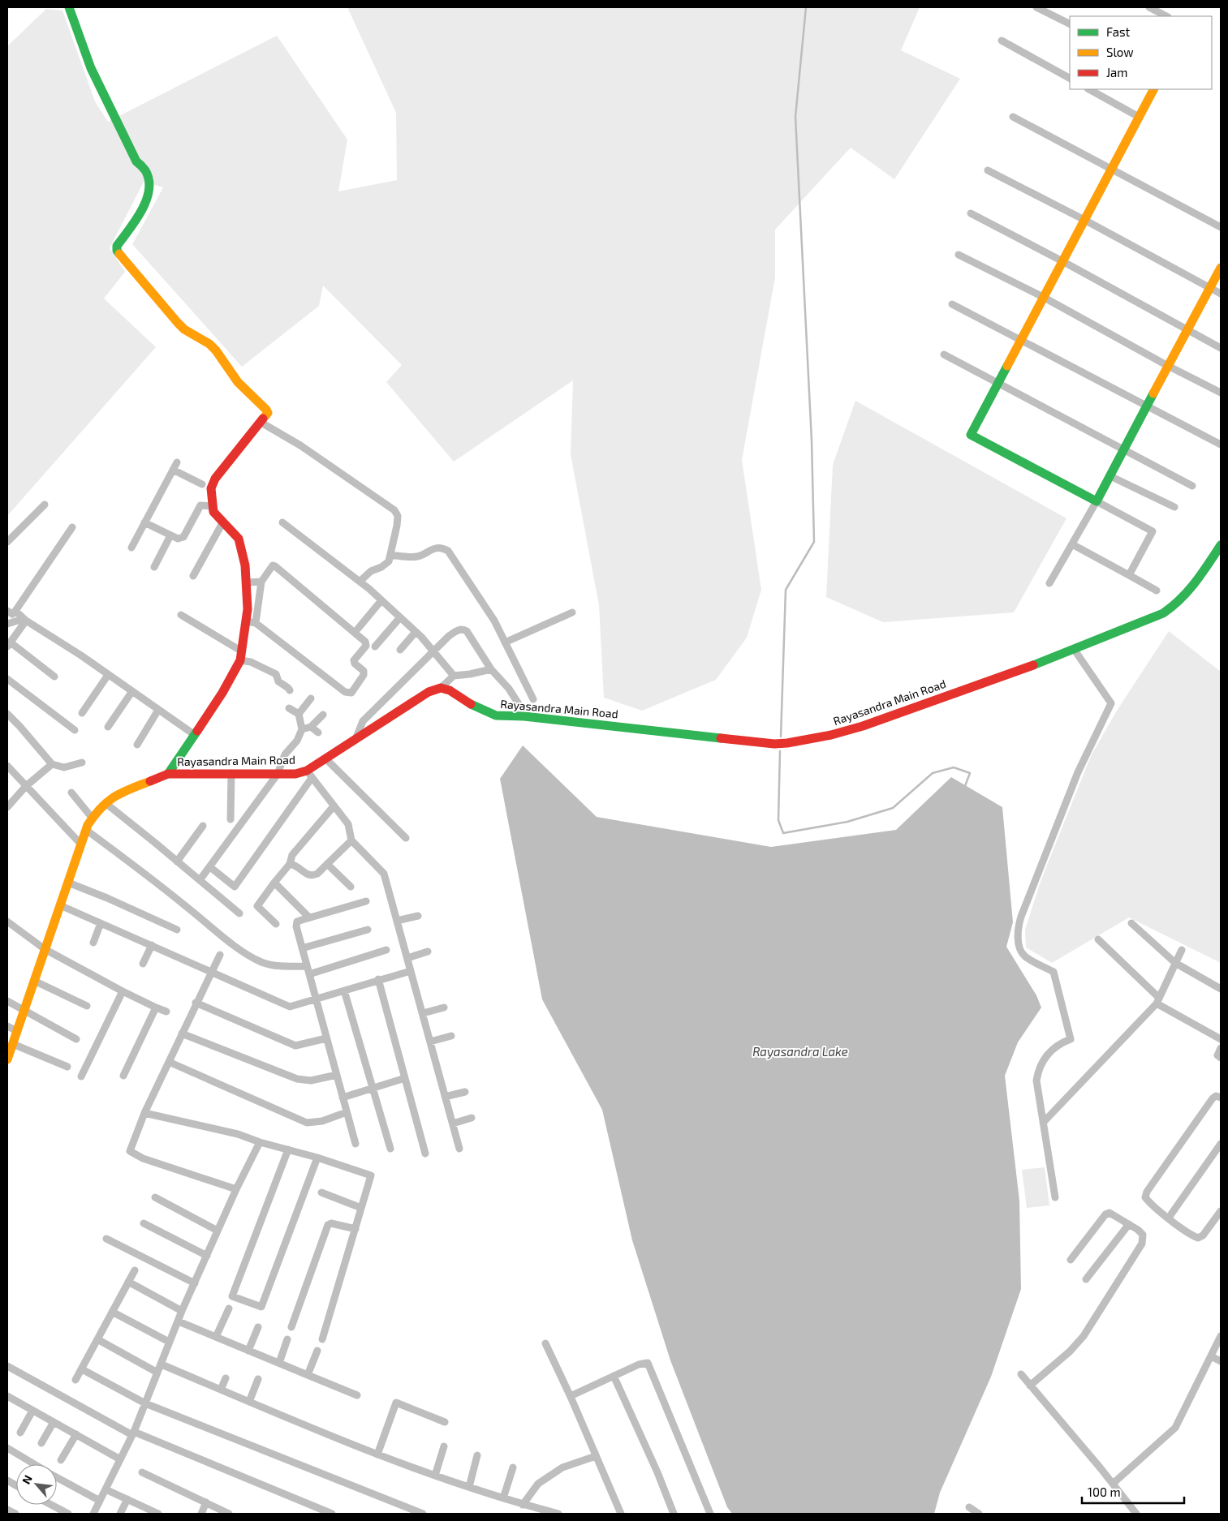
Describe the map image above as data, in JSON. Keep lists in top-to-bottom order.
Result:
{
  "streets": {
    "street": ["Rayasandra Main Road"]
  },
  "water": ["Rayasandra Lake"],
  "legend": ["Fast", "Slow", "Jam"],
  "scale_bar": "100 m",
  "north": "top left"
}
